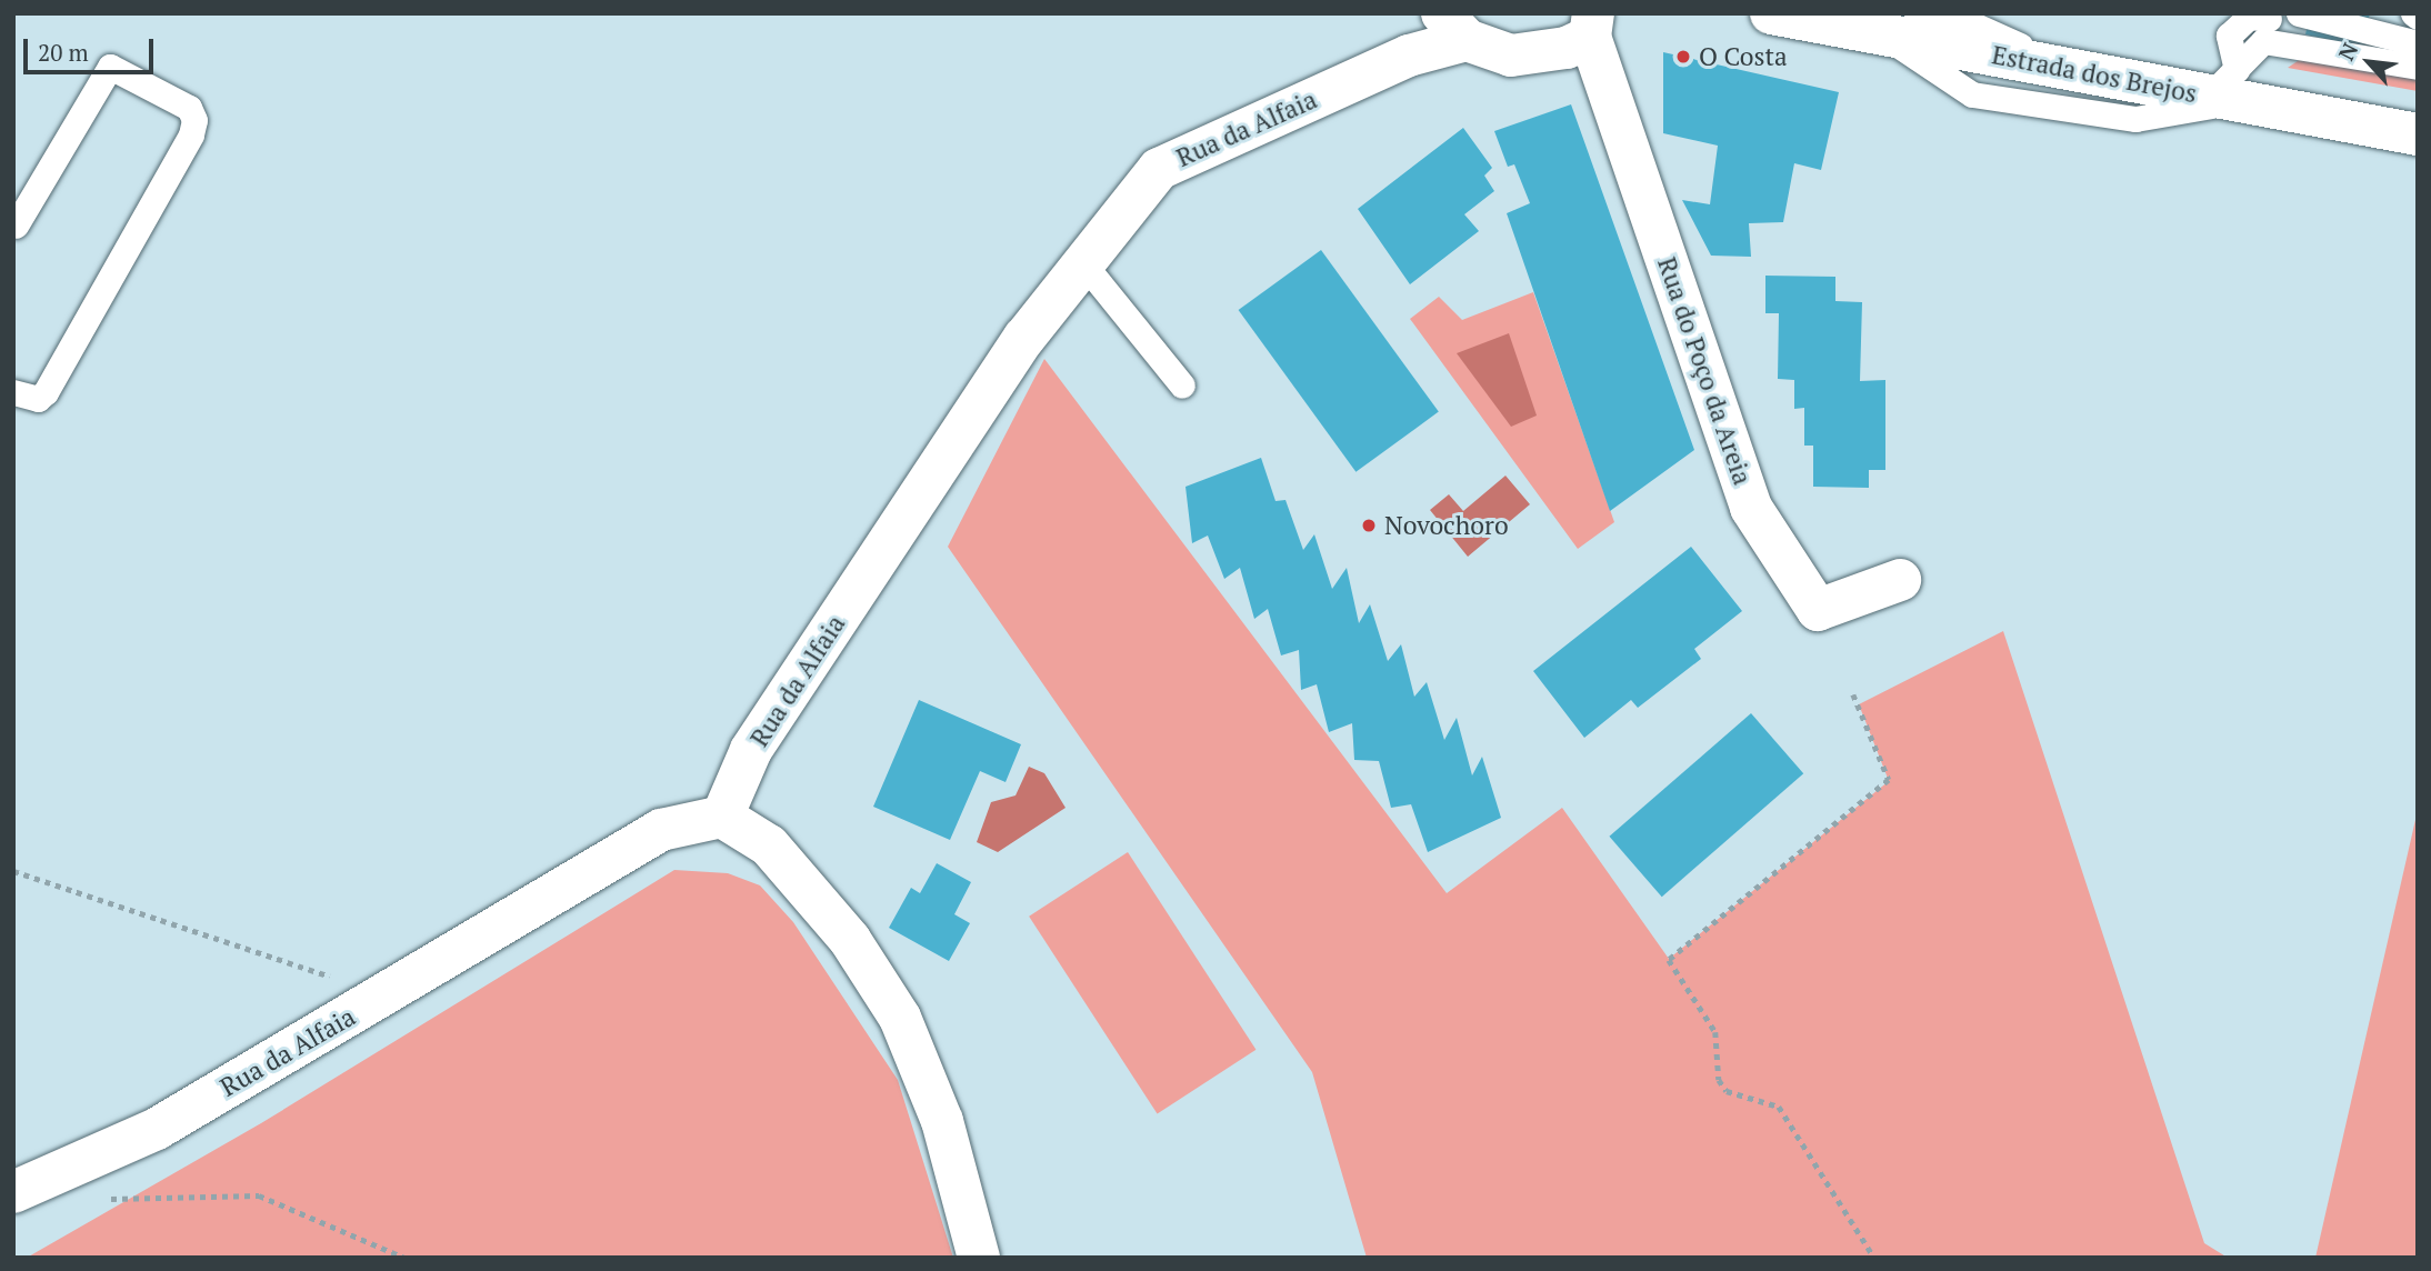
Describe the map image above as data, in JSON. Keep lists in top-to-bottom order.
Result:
{
  "streets": {
    "street": ["Estrada dos Brejos", "Rua da Alfaia", "Rua do Poço da Areia"]
  },
  "places": ["O Costa", "Novochoro"],
  "scale_bar": "20 m",
  "north": "top left"
}
